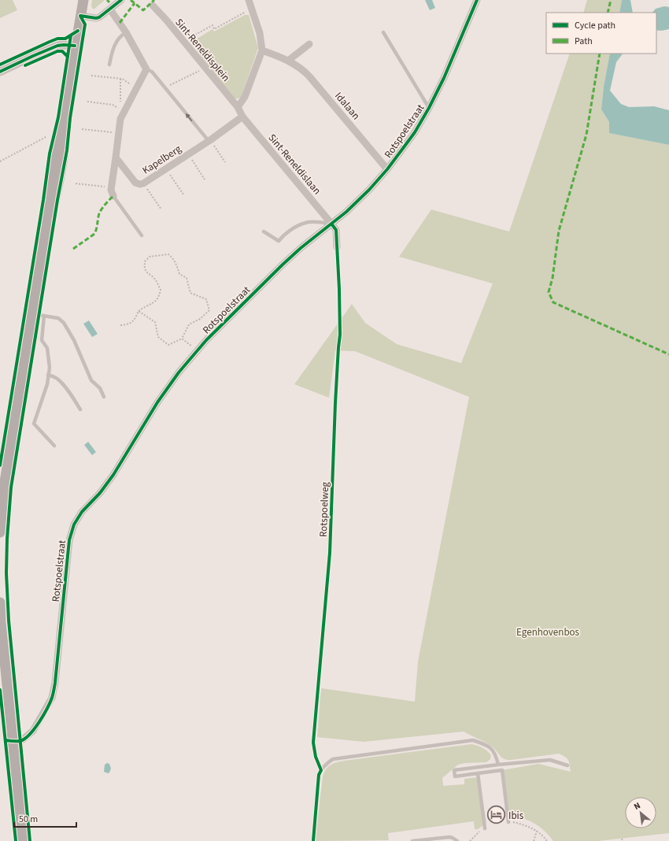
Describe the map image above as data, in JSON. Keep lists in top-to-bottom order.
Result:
{
  "streets": {
    "street": [
      "Sint-Reneldisplein",
      "Idalaan",
      "Rotspoelstraat",
      "Kapelberg",
      "Sint-Reneldislaan"
    ],
    "cycle path": ["Rotspoelweg"]
  },
  "crossings": [
    ["Sint-Reneldisplein", "Kapelberg"],
    ["Sint-Reneldisplein", "Sint-Reneldislaan"],
    ["Idalaan", "Rotspoelstraat"],
    ["Rotspoelstraat", "Sint-Reneldislaan"],
    ["Kapelberg", "Sint-Reneldislaan"]
  ],
  "parks": ["Egenhovenbos"],
  "places": {
    "hotel": ["Ibis"]
  },
  "legend": ["Cycle path", "Path"],
  "scale_bar": "50 m",
  "north": "top left"
}
